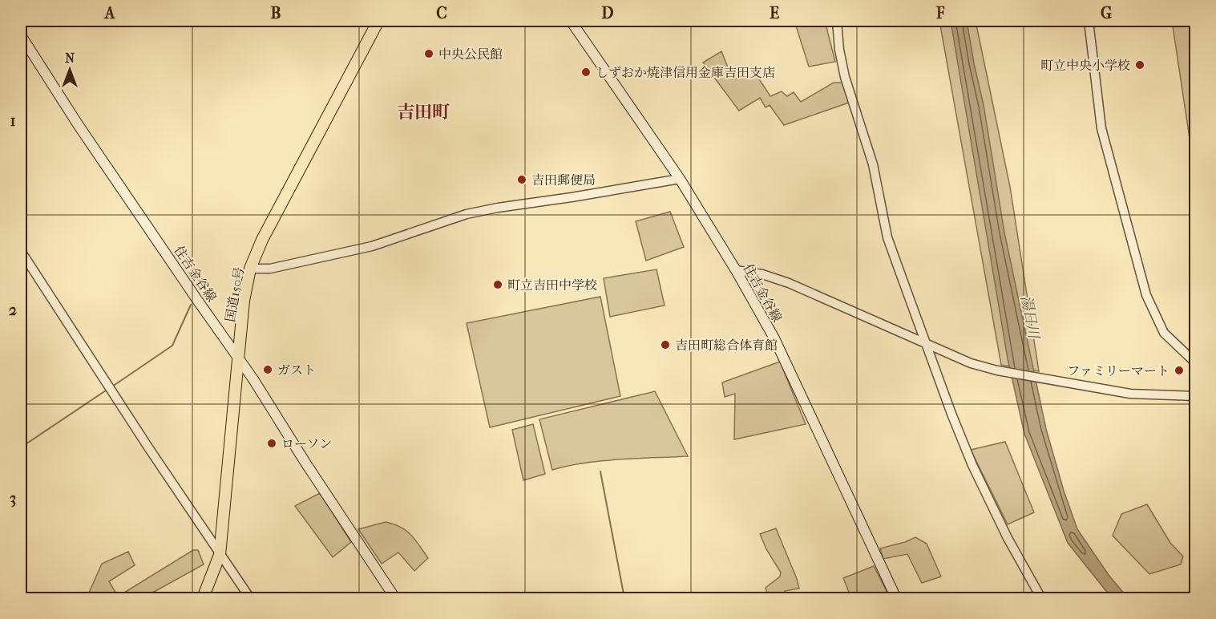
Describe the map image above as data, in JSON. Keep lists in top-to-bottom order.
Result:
{
  "streets": {
    "highway": ["国道150号"],
    "main road": ["住吉金谷線"]
  },
  "crossings": [
    ["住吉金谷線", "国道150号"]
  ],
  "districts": ["吉田町"],
  "water": ["湯日川"],
  "places": [
    "中央公民館",
    "町立中央小学校",
    "しずおか焼津信用金庫吉田支店",
    "吉田郵便局",
    "町立吉田中学校",
    "吉田町総合体育館",
    "ガスト",
    "ファミリーマート",
    "ローソン"
  ],
  "north": "top",
  "grid": {
    "columns": [
      "A",
      "B",
      "C",
      "D",
      "E",
      "F",
      "G"
    ],
    "rows": ["1", "2", "3"]
  }
}
